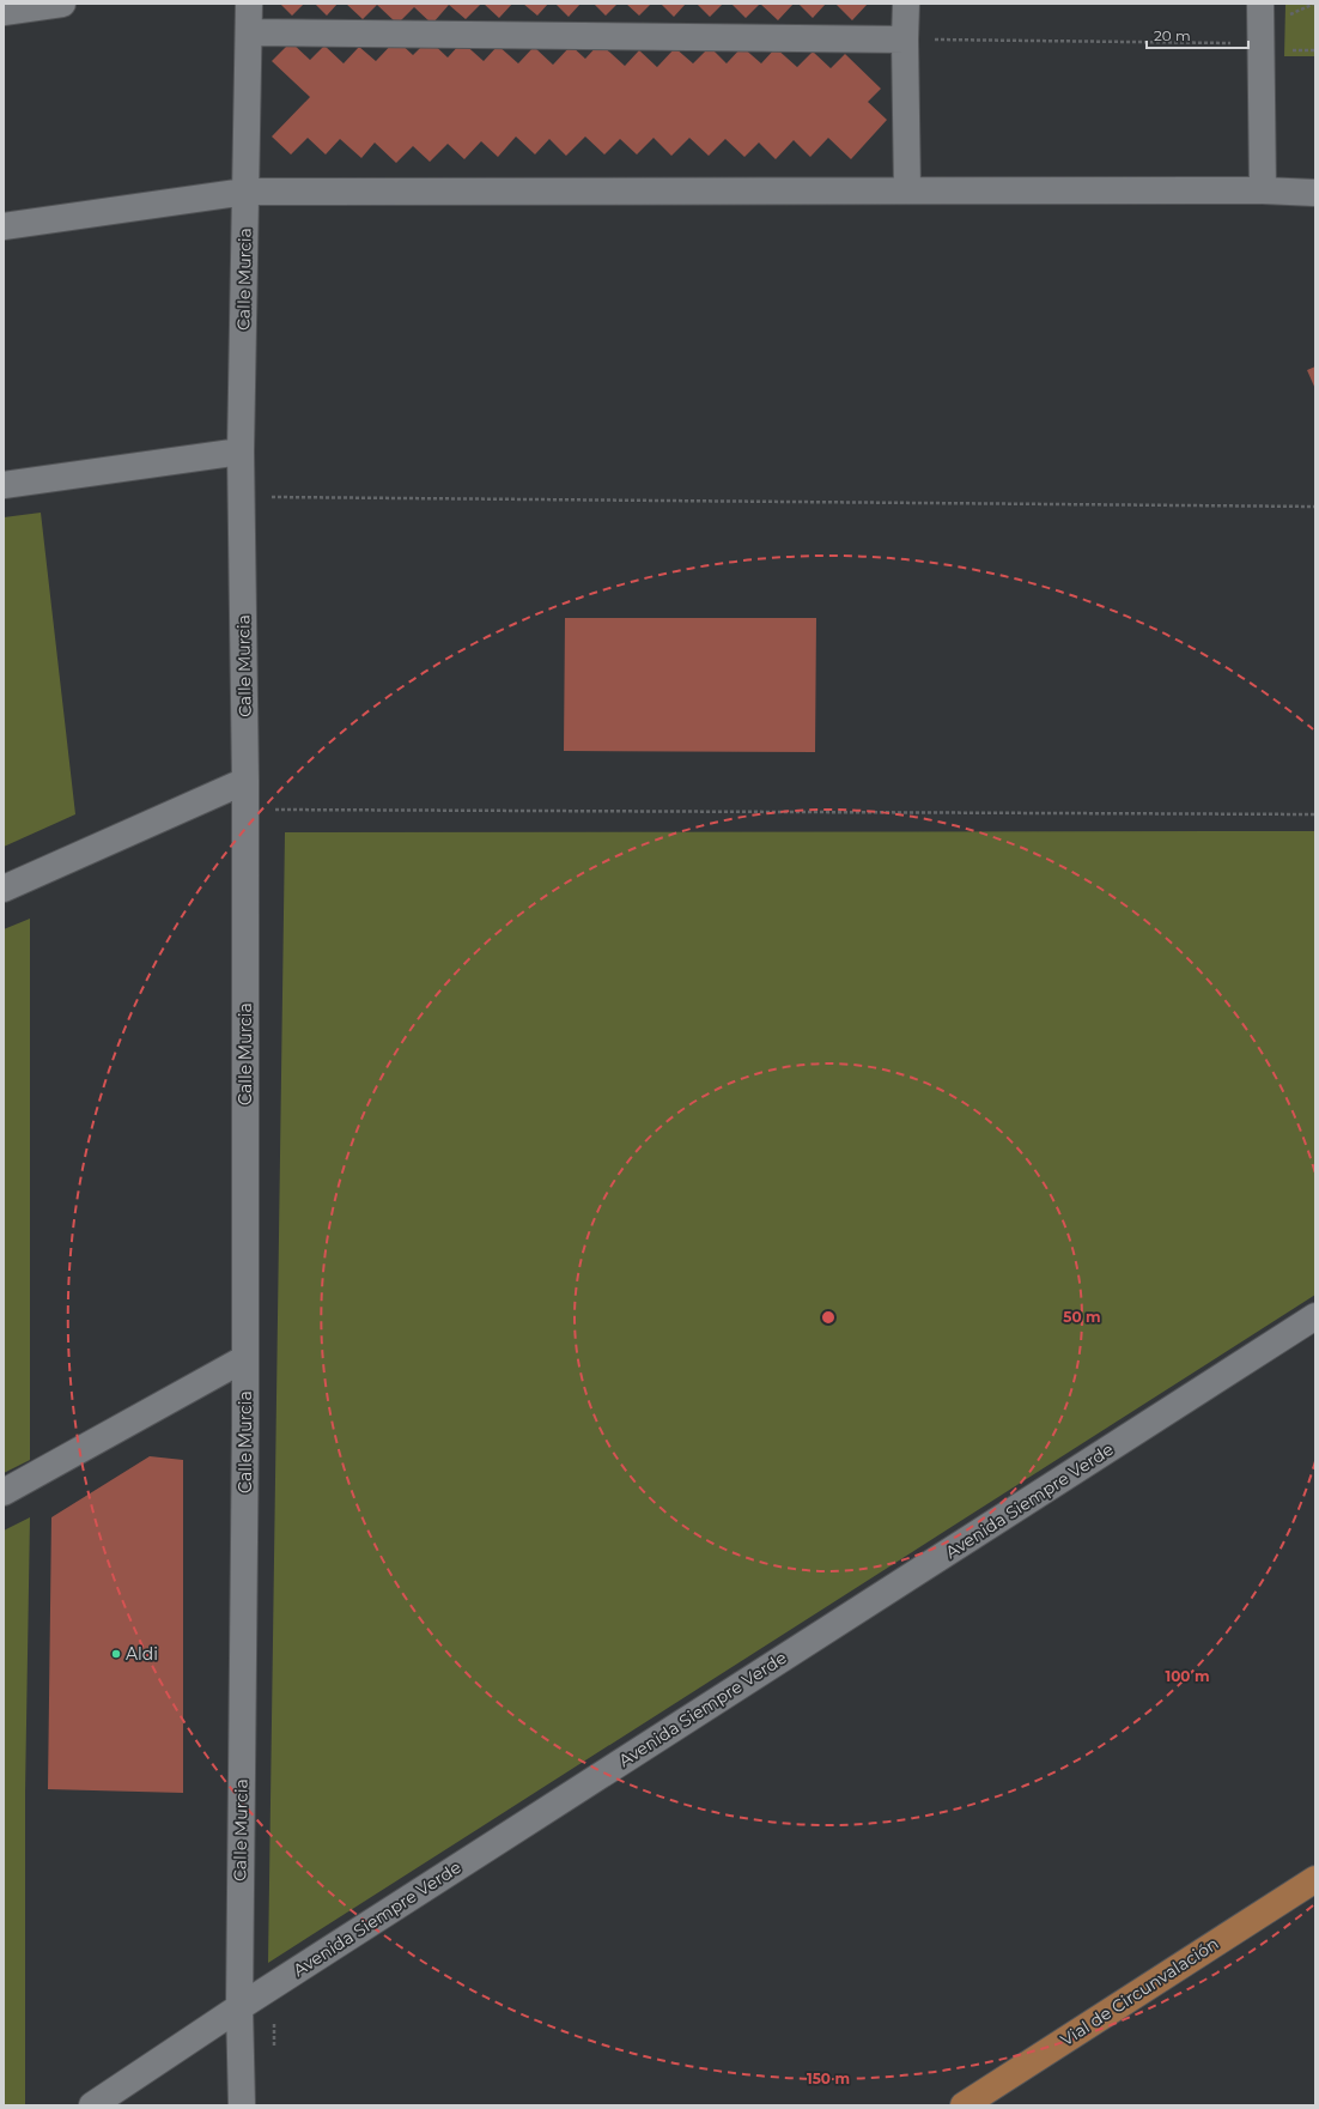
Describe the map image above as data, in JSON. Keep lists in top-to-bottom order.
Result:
{
  "streets": {
    "main road": ["Vial de Circunvalación"],
    "street": ["Calle Murcia", "Avenida Siempre Verde"]
  },
  "crossings": [
    ["Calle Murcia", "Avenida Siempre Verde"]
  ],
  "places": ["Aldi"],
  "scale_bar": "20 m",
  "rings": ["50 m", "100 m", "150 m"]
}
